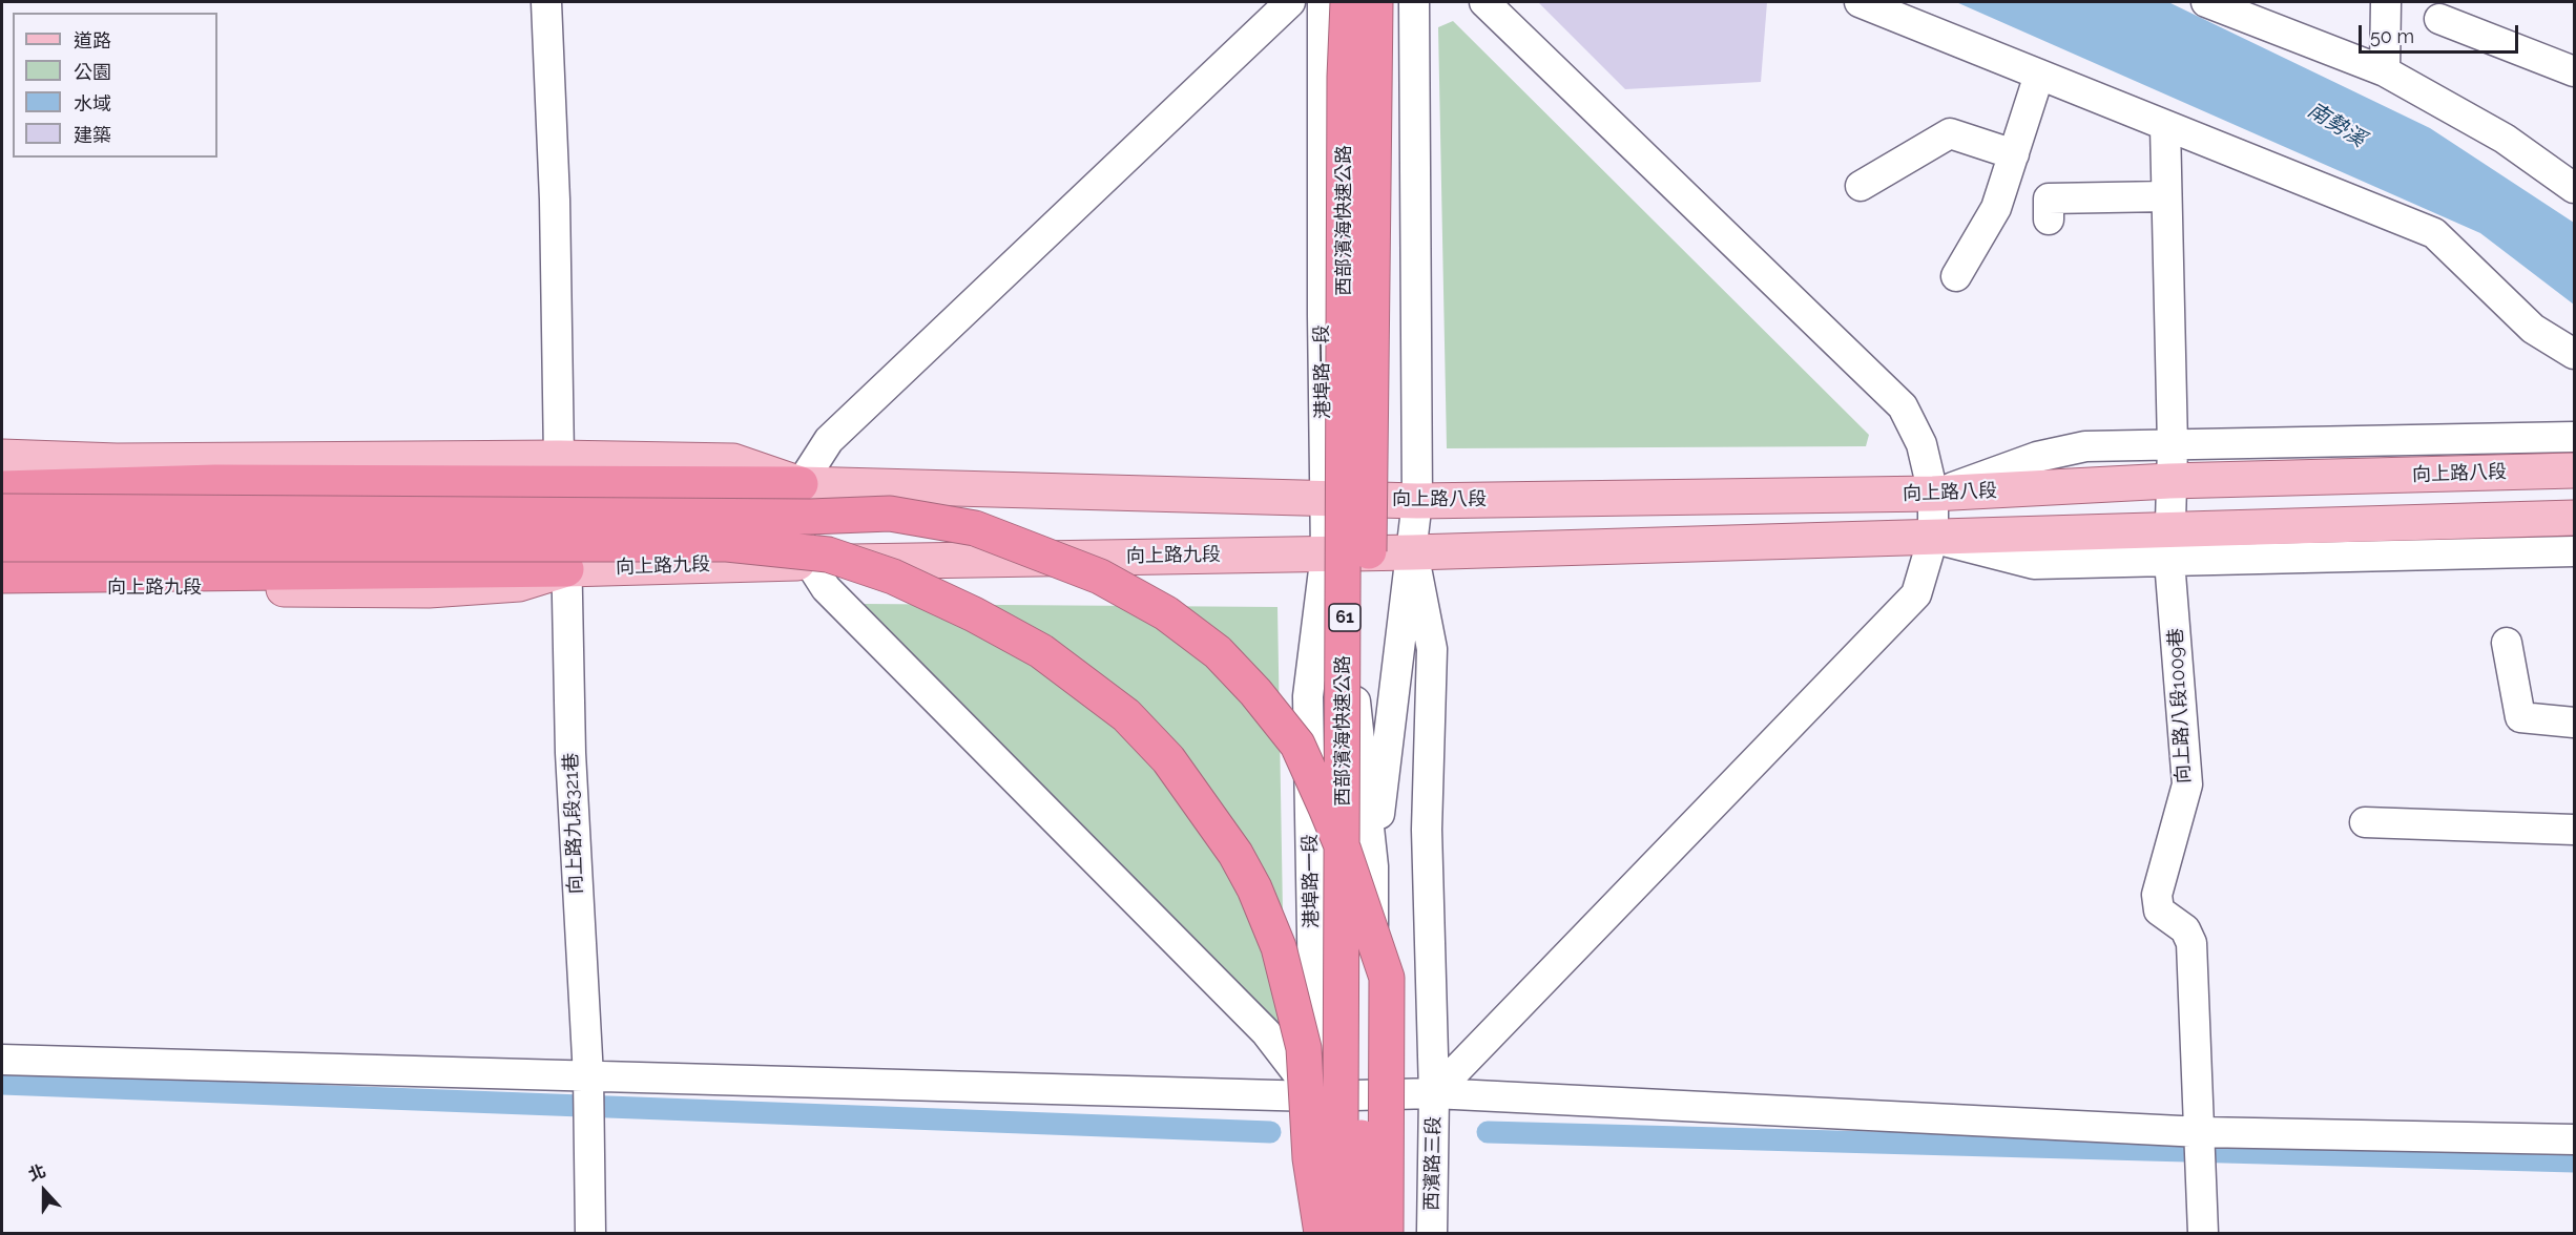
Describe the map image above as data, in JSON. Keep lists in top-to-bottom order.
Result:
{
  "streets": {
    "highway": ["西部濱海快速公路", "61"],
    "main road": ["向上路八段", "向上路九段"],
    "street": [
      "港埠路一段",
      "向上路八段1009巷",
      "向上路九段321巷",
      "西濱路三段"
    ]
  },
  "crossings": [
    ["港埠路一段", "向上路八段"],
    ["港埠路一段", "向上路九段"],
    ["港埠路一段", "西濱路三段"],
    ["向上路八段", "向上路八段1009巷"],
    ["向上路九段", "向上路九段321巷"]
  ],
  "water": ["南勢溪"],
  "legend": [
    "道路",
    "公園",
    "水域",
    "建築"
  ],
  "scale_bar": "50 m",
  "north": "top"
}
